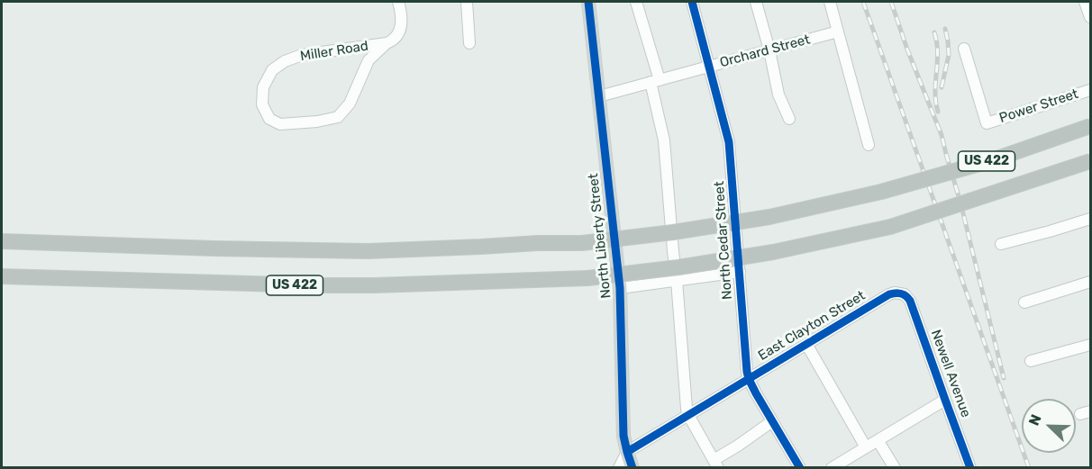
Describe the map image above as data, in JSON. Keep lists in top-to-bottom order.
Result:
{
  "streets": {
    "highway": ["US 422"],
    "main road": ["North Liberty Street"],
    "street": [
      "Miller Road",
      "Orchard Street",
      "Power Street",
      "North Cedar Street",
      "East Clayton Street",
      "Newell Avenue"
    ]
  },
  "crossings": [
    ["Orchard Street", "North Liberty Street"],
    ["Orchard Street", "North Cedar Street"],
    ["North Liberty Street", "East Clayton Street"],
    ["North Cedar Street", "East Clayton Street"],
    ["East Clayton Street", "Newell Avenue"]
  ],
  "north": "top left"
}
